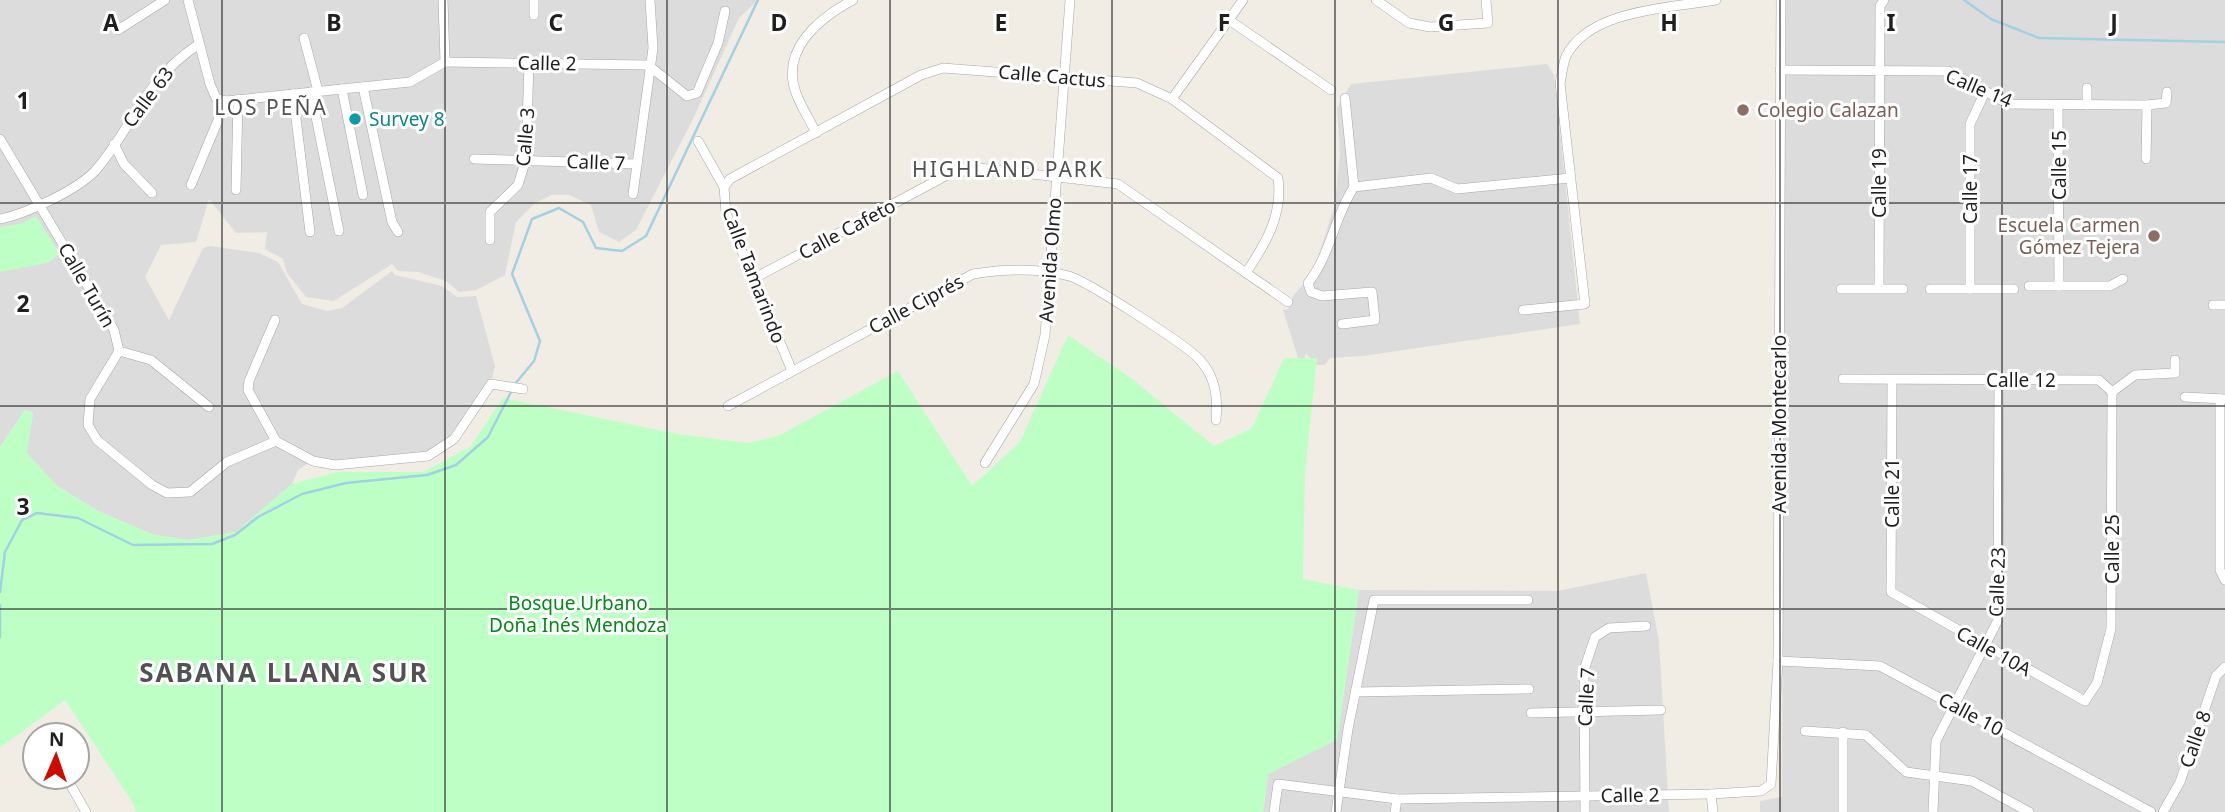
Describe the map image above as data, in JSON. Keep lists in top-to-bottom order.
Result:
{
  "streets": {
    "street": [
      "Calle 2",
      "Calle Cactus",
      "Calle 14",
      "Calle 63",
      "Calle 3",
      "Calle 7",
      "Calle 15",
      "Calle 19",
      "Calle 17",
      "Calle Cafeto",
      "Avenida Olmo",
      "Calle Tamarindo",
      "Calle Turín",
      "Calle Ciprés",
      "Calle 12",
      "Avenida Montecarlo",
      "Calle 21",
      "Calle 25",
      "Calle 23",
      "Calle 10A",
      "Calle 10",
      "Calle 8"
    ]
  },
  "crossings": [
    ["Calle 2", "Calle 3"],
    ["Calle 2", "Calle 7"],
    ["Calle 2", "Avenida Montecarlo"],
    ["Calle Cactus", "Calle Cafeto"],
    ["Calle Cactus", "Avenida Olmo"],
    ["Calle Cactus", "Calle Tamarindo"],
    ["Calle 14", "Calle 15"],
    ["Calle 14", "Calle 19"],
    ["Calle 14", "Calle 17"],
    ["Calle 14", "Avenida Montecarlo"],
    ["Calle 63", "Calle Turín"],
    ["Calle 3", "Calle 7"],
    ["Calle Cafeto", "Avenida Olmo"],
    ["Calle Cafeto", "Calle Tamarindo"],
    ["Avenida Olmo", "Calle Ciprés"],
    ["Calle Tamarindo", "Calle Ciprés"],
    ["Calle 12", "Calle 21"],
    ["Calle 12", "Calle 25"],
    ["Calle 12", "Calle 23"],
    ["Avenida Montecarlo", "Calle 10"],
    ["Calle 21", "Calle 10A"],
    ["Calle 25", "Calle 10A"],
    ["Calle 23", "Calle 10A"],
    ["Calle 23", "Calle 10"]
  ],
  "districts": ["LOS PEÑA", "HIGHLAND PARK", "SABANA LLANA SUR"],
  "parks": ["Bosque Urbano Doña Inés Mendoza"],
  "places": ["Colegio Calazan", "Survey 8", "Escuela Carmen Gómez Tejera"],
  "north": "top",
  "grid": {
    "columns": [
      "A",
      "B",
      "C",
      "D",
      "E",
      "F",
      "G",
      "H",
      "I",
      "J"
    ],
    "rows": ["1", "2", "3"]
  }
}
